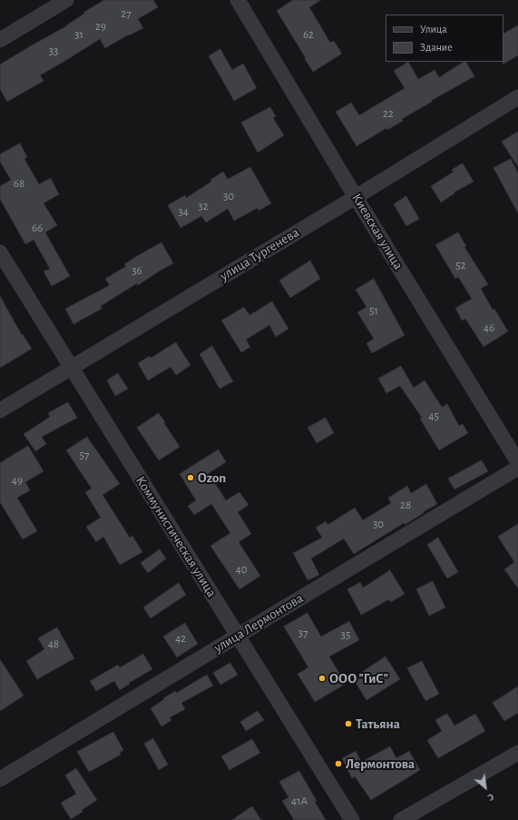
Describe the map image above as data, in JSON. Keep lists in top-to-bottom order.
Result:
{
  "streets": {
    "street": [
      "Киевская улица",
      "улица Тургенева",
      "Коммунистическая улица",
      "улица Лермонтова"
    ]
  },
  "crossings": [
    ["Киевская улица", "улица Тургенева"],
    ["улица Тургенева", "Коммунистическая улица"],
    ["Коммунистическая улица", "улица Лермонтова"]
  ],
  "places": [
    "Ozon",
    "ООО \"ГиС\"",
    "Татьяна",
    "Лермонтова"
  ],
  "house_numbers": [
    "27",
    "29",
    "31",
    "62",
    "33",
    "22",
    "68",
    "30",
    "32",
    "34",
    "66",
    "52",
    "36",
    "51",
    "46",
    "45",
    "57",
    "49",
    "28",
    "30",
    "40",
    "37",
    "35",
    "42",
    "48",
    "41А"
  ],
  "legend": ["Улица", "Здание"],
  "north": "bottom right"
}
